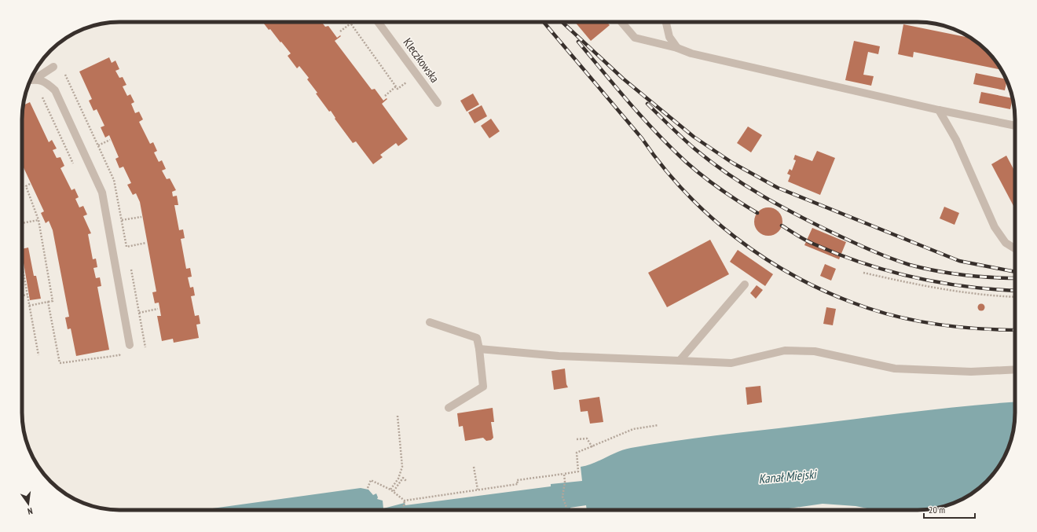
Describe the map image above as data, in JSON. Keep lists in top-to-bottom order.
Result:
{
  "streets": {
    "street": ["Kleczkowska"]
  },
  "water": ["Kanał Miejski"],
  "scale_bar": "20 m",
  "north": "bottom"
}
